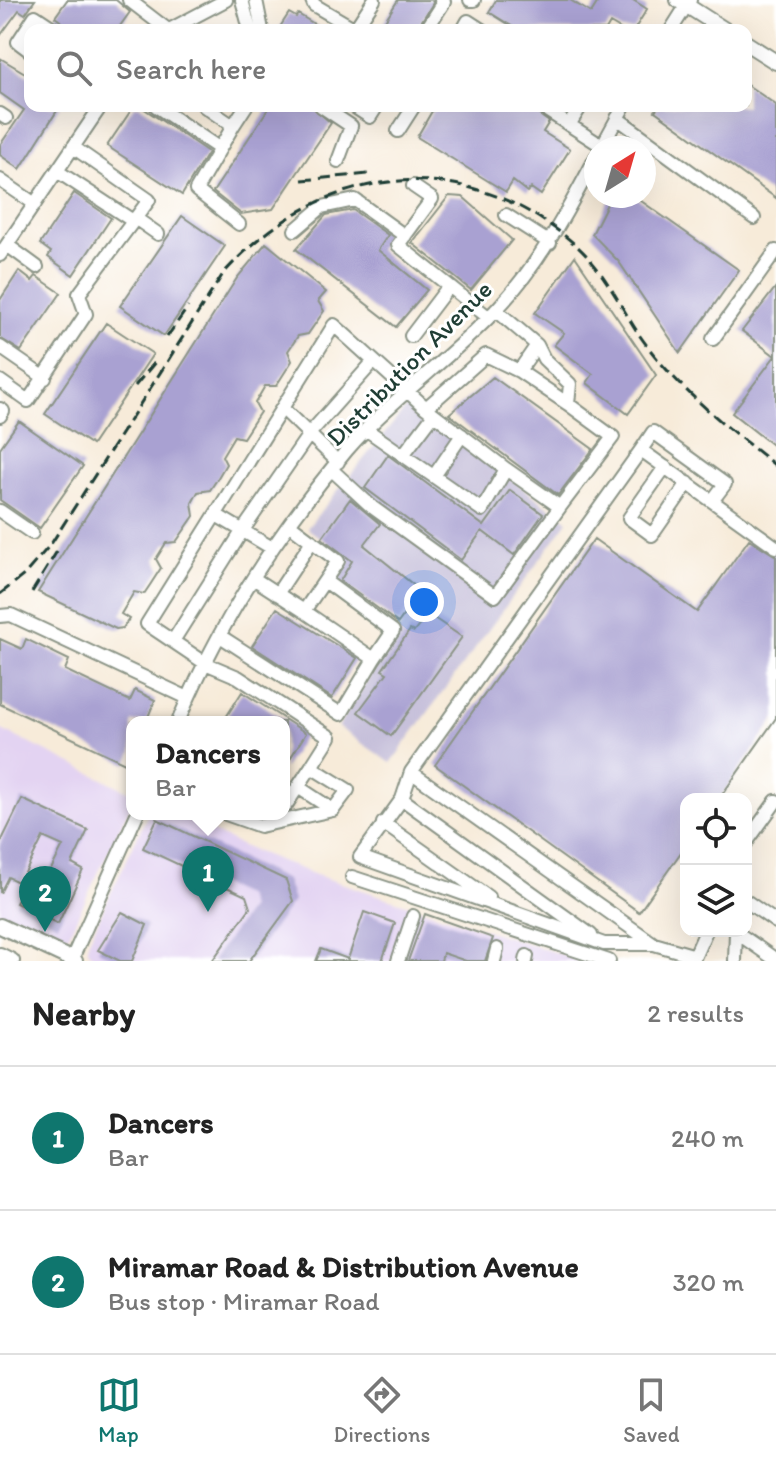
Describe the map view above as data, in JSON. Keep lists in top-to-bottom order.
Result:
{
  "streets": {
    "street": ["Distribution Avenue"]
  },
  "north": "top right",
  "page": {
    "search": "Search here",
    "popup": ["Dancers", "Bar"],
    "pins": ["1", "2"],
    "heading": ["Nearby", "2 results"],
    "list": [
      {
        "mark": "1",
        "name": "Dancers",
        "note": "Bar",
        "value": "240 m"
      },
      {
        "mark": "2",
        "name": "Miramar Road & Distribution Avenue",
        "note": "Bus stop · Miramar Road",
        "value": "320 m"
      }
    ],
    "nav": ["Map", "Directions", "Saved"]
  }
}
